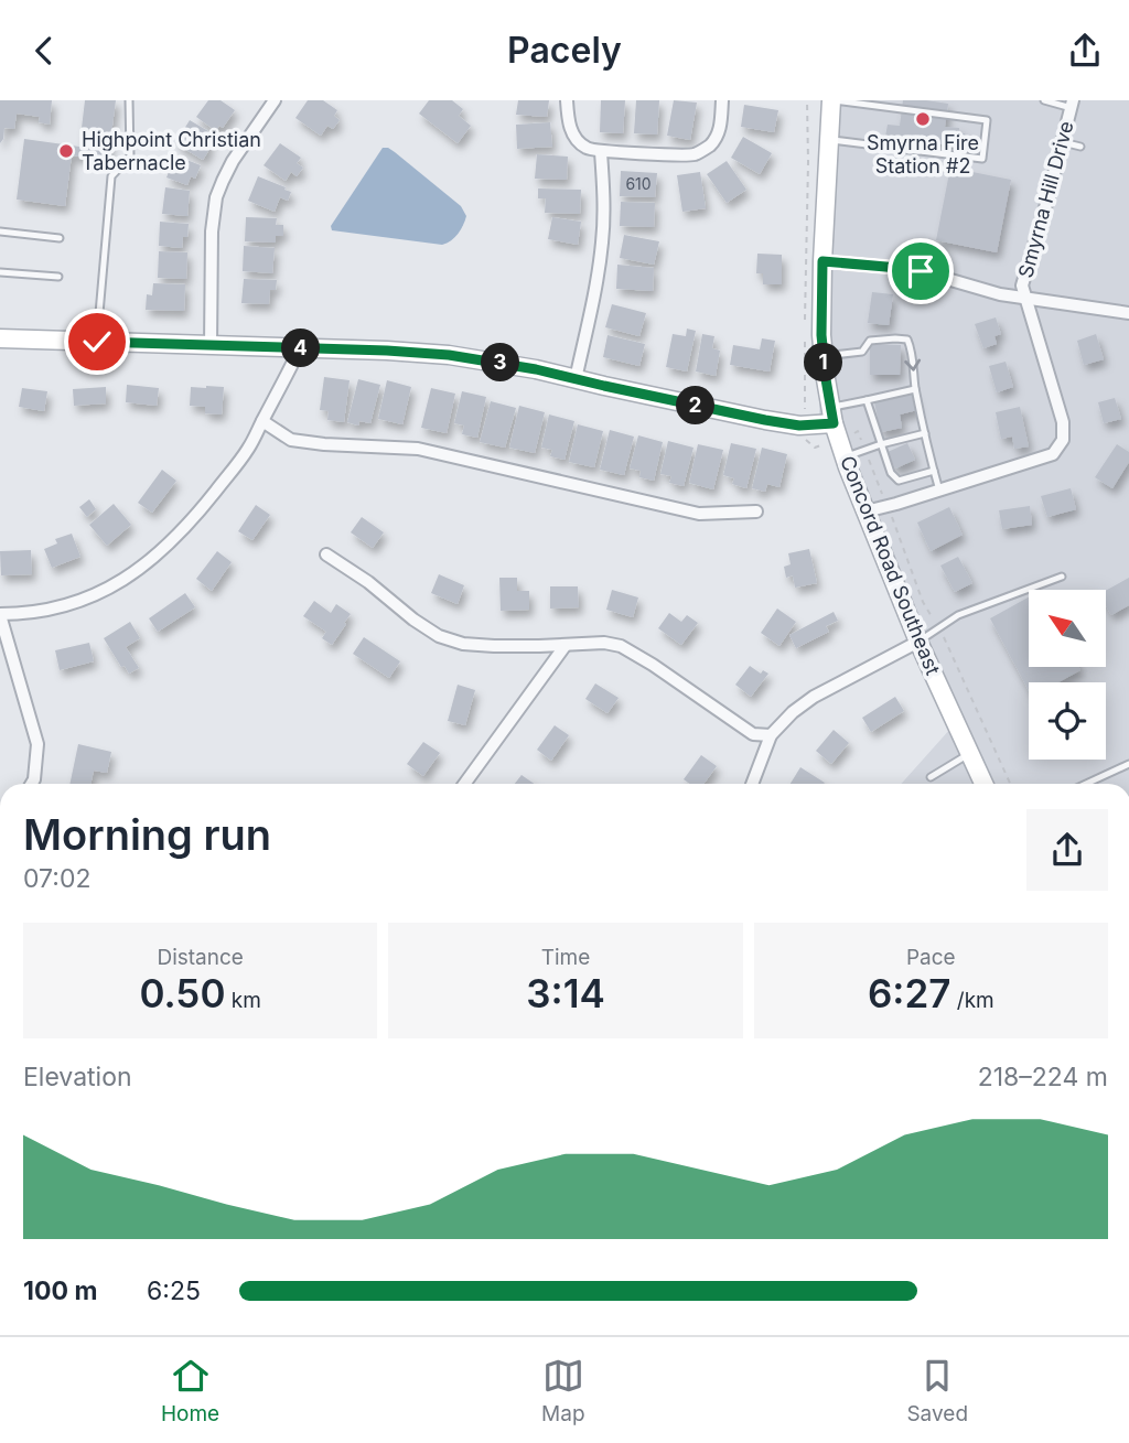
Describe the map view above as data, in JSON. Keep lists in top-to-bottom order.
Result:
{
  "streets": {
    "street": ["Smyrna Hill Drive", "Concord Road Southeast"]
  },
  "places": ["Smyrna Fire Station #2", "Highpoint Christian Tabernacle"],
  "house_numbers": ["610"],
  "north": "top left",
  "page": {
    "header": "Pacely",
    "pins": [
      "4",
      "1",
      "3",
      "2"
    ],
    "heading": ["Morning run", "07:02"],
    "stats": [
      ["Distance", "0.50 km"],
      ["Time", "3:14"],
      ["Pace", "6:27 /km"]
    ],
    "chart": ["Elevation", "218–224 m"],
    "list": [
      {
        "name": "100 m",
        "note": "6:25"
      }
    ],
    "tabs": ["Home", "Map", "Saved"]
  }
}
